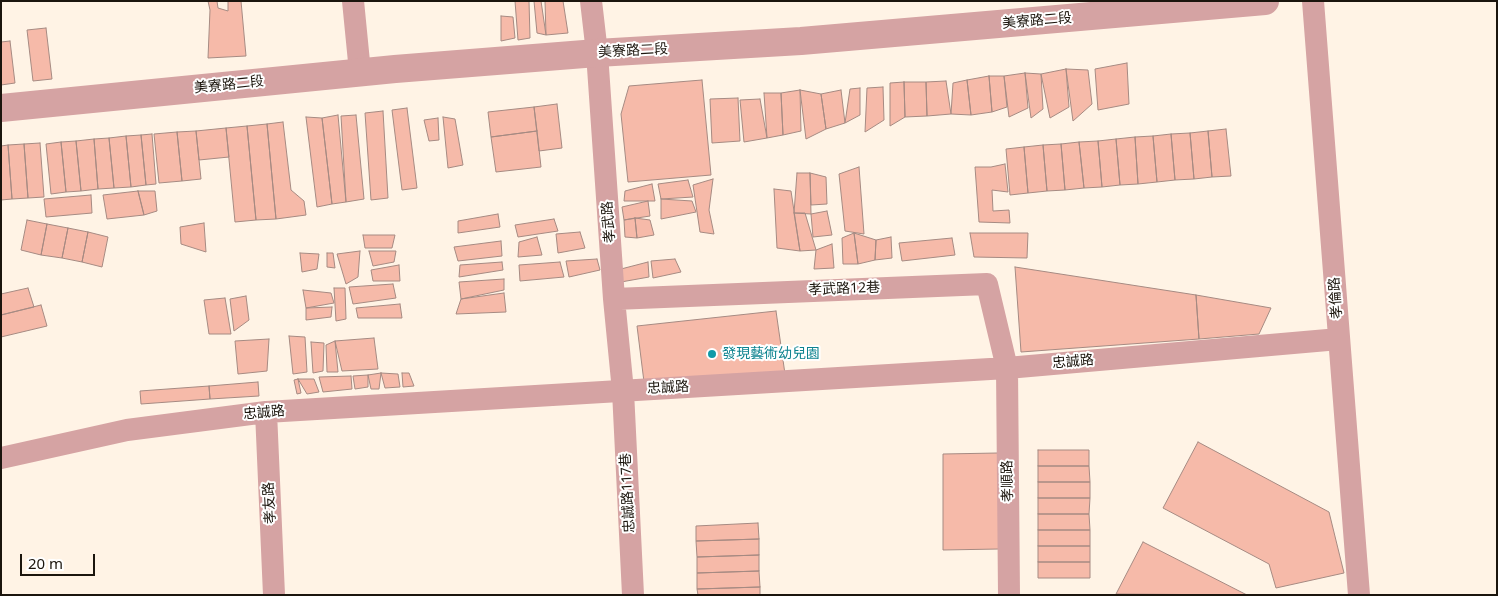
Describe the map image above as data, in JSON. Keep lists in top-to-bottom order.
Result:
{
  "streets": {
    "street": [
      "美寮路二段",
      "孝武路",
      "孝武路12巷",
      "孝倫路",
      "忠誠路",
      "孝順路",
      "忠誠路117巷",
      "孝友路"
    ]
  },
  "crossings": [
    ["美寮路二段", "孝武路"],
    ["孝武路", "孝武路12巷"],
    ["孝武路", "忠誠路"],
    ["孝武路", "忠誠路117巷"],
    ["孝武路12巷", "忠誠路"],
    ["孝武路12巷", "孝順路"],
    ["孝倫路", "忠誠路"],
    ["忠誠路", "孝順路"],
    ["忠誠路", "忠誠路117巷"],
    ["忠誠路", "孝友路"]
  ],
  "places": ["發現藝術幼兒園"],
  "scale_bar": "20 m"
}
